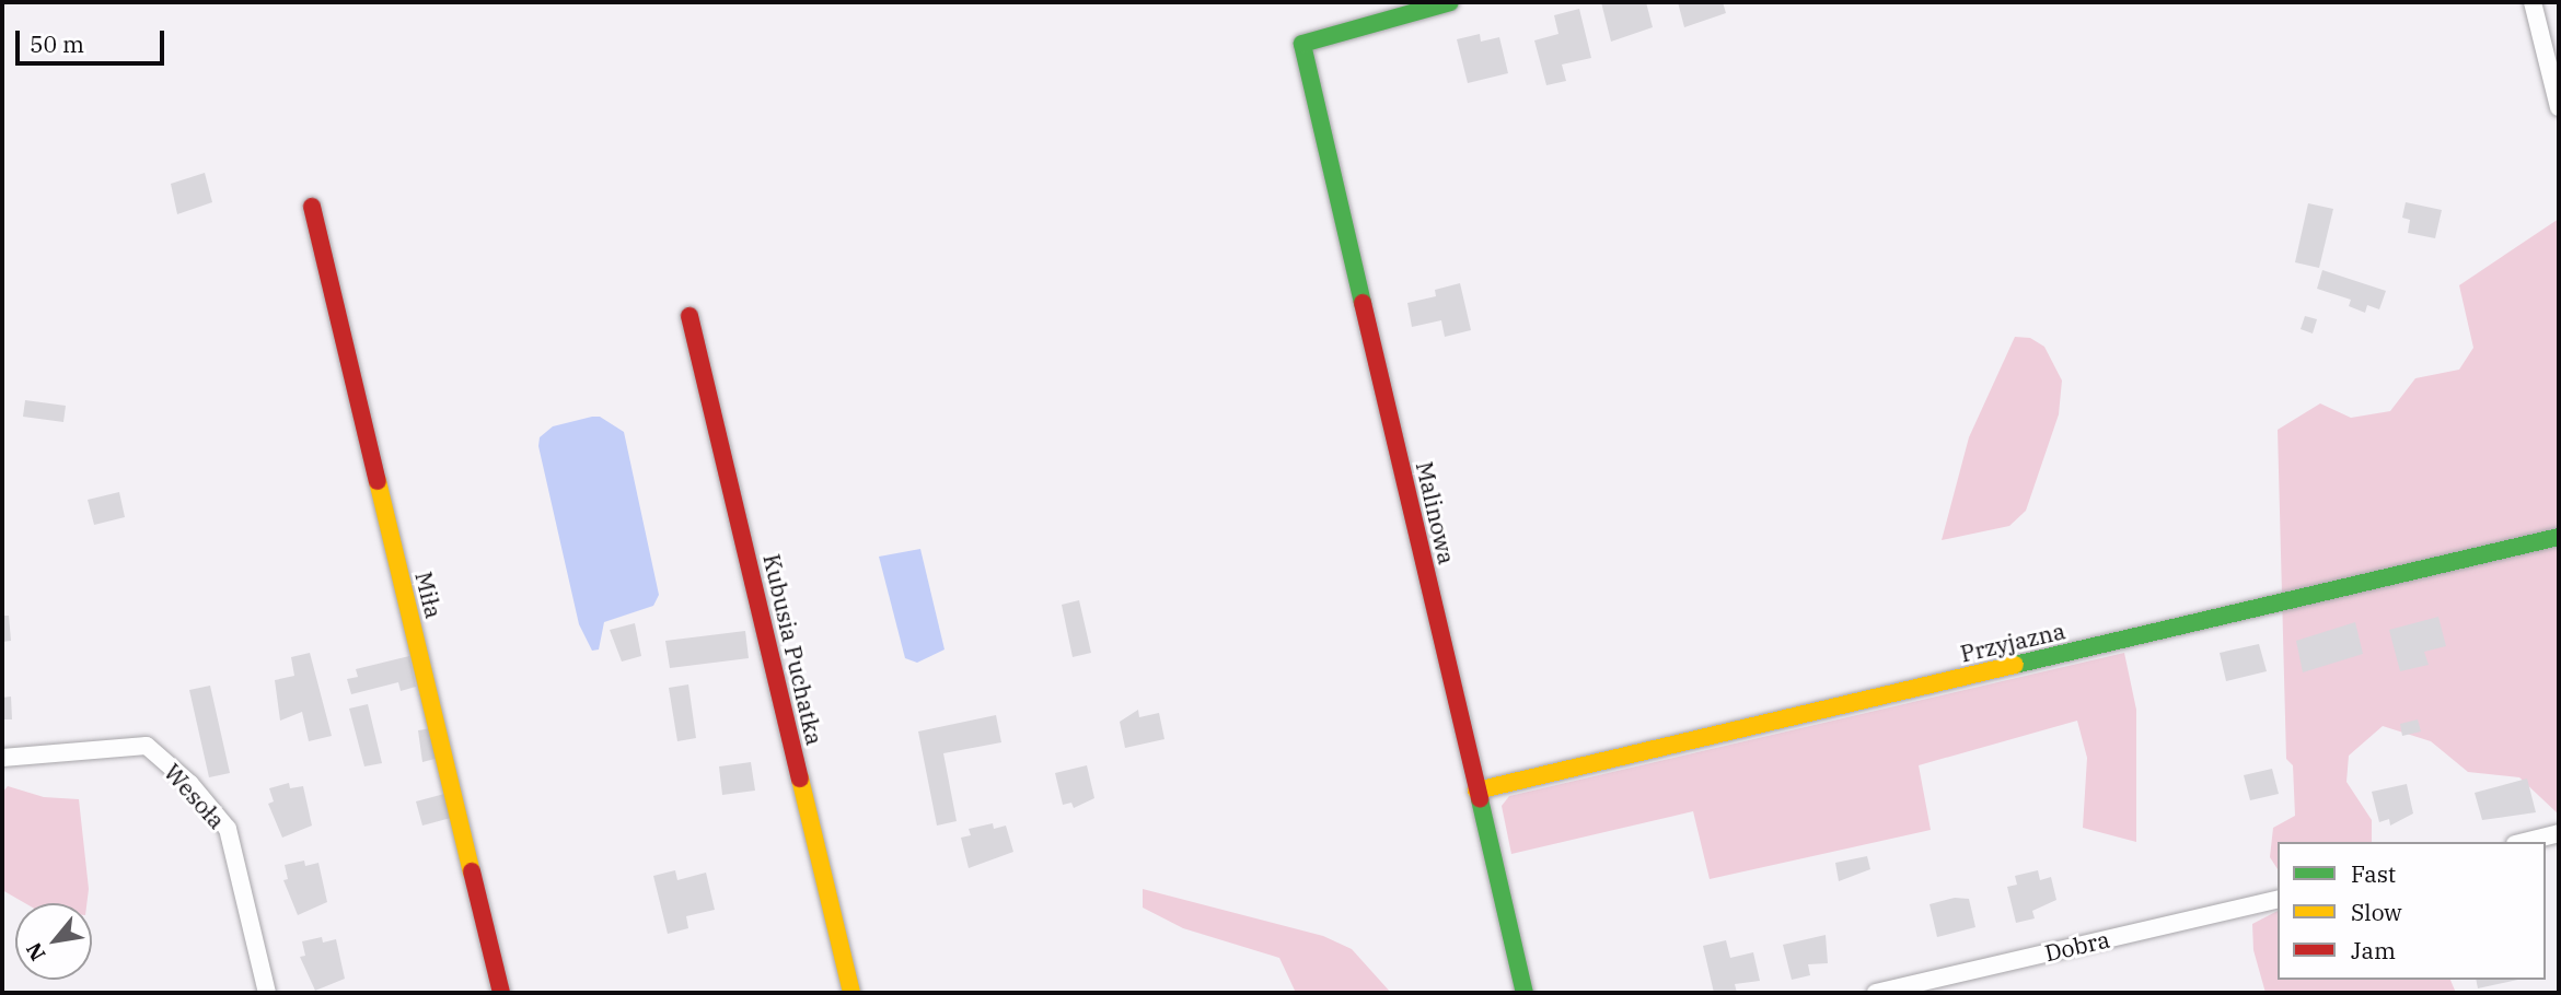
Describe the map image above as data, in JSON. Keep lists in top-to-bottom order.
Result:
{
  "streets": {
    "street": [
      "Malinowa",
      "Miła",
      "Przyjazna",
      "Kubusia Puchatka",
      "Wesoła",
      "Dobra"
    ]
  },
  "crossings": [
    ["Malinowa", "Przyjazna"]
  ],
  "legend": ["Fast", "Slow", "Jam"],
  "scale_bar": "50 m",
  "north": "bottom left"
}
